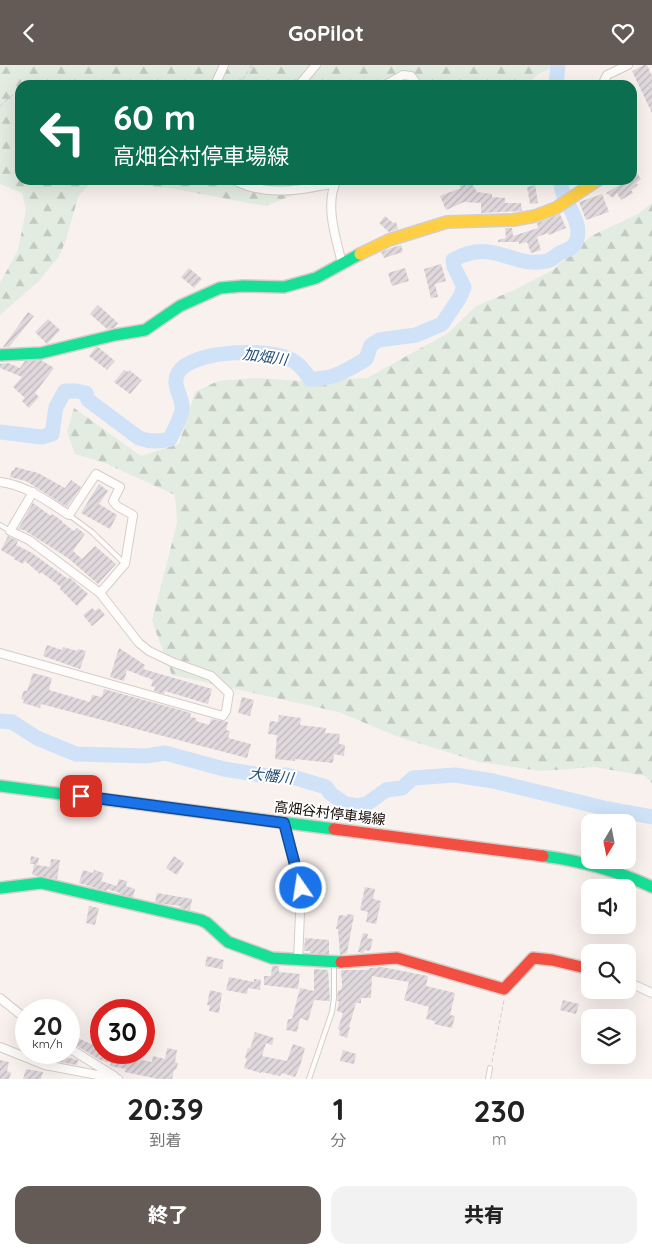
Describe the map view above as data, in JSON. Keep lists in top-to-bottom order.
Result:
{
  "streets": {
    "street": ["高畑谷村停車場線"]
  },
  "water": ["加畑川", "大幡川"],
  "north": "bottom",
  "page": {
    "header": "GoPilot",
    "turn": ["60 m", "高畑谷村停車場線"],
    "speed": "20 km/h",
    "limit": "30",
    "eta": [
      "20:39",
      "到着",
      "1",
      "分",
      "230",
      "m"
    ],
    "buttons": ["終了", "共有"]
  }
}
